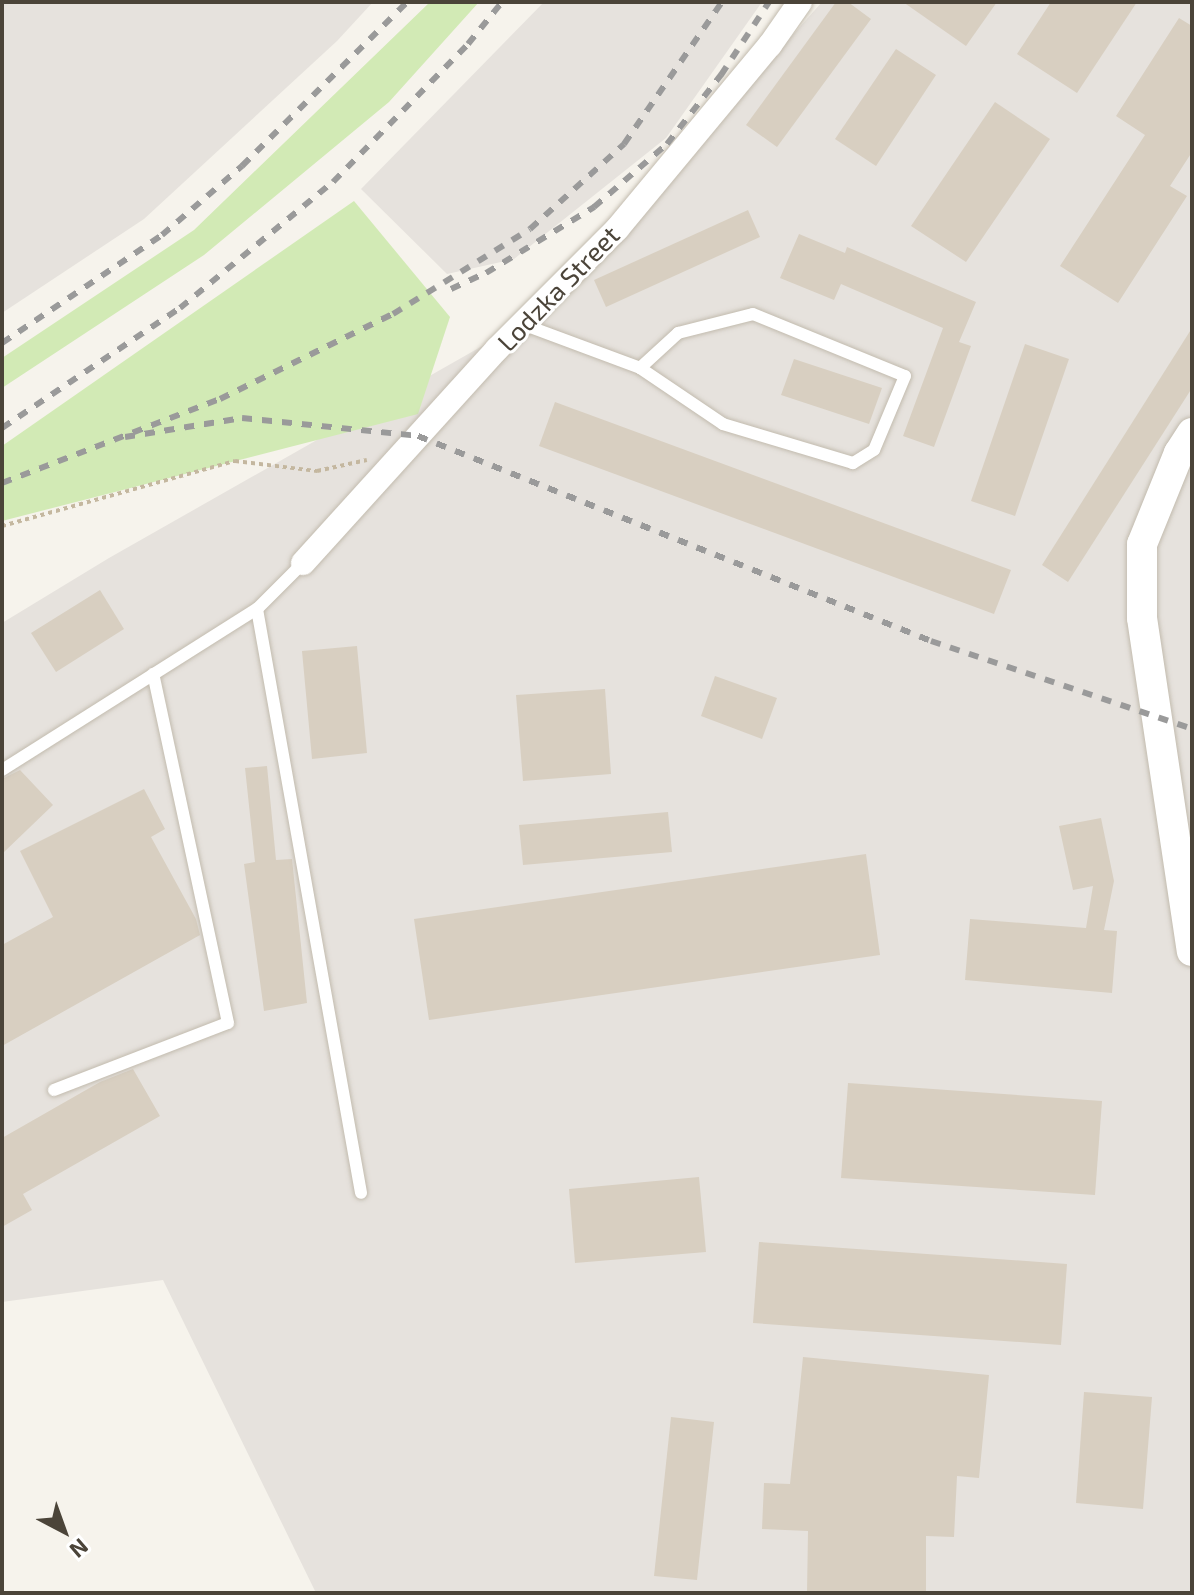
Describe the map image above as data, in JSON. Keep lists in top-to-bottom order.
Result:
{
  "streets": {
    "street": ["Lodzka Street"]
  },
  "north": "bottom right"
}
